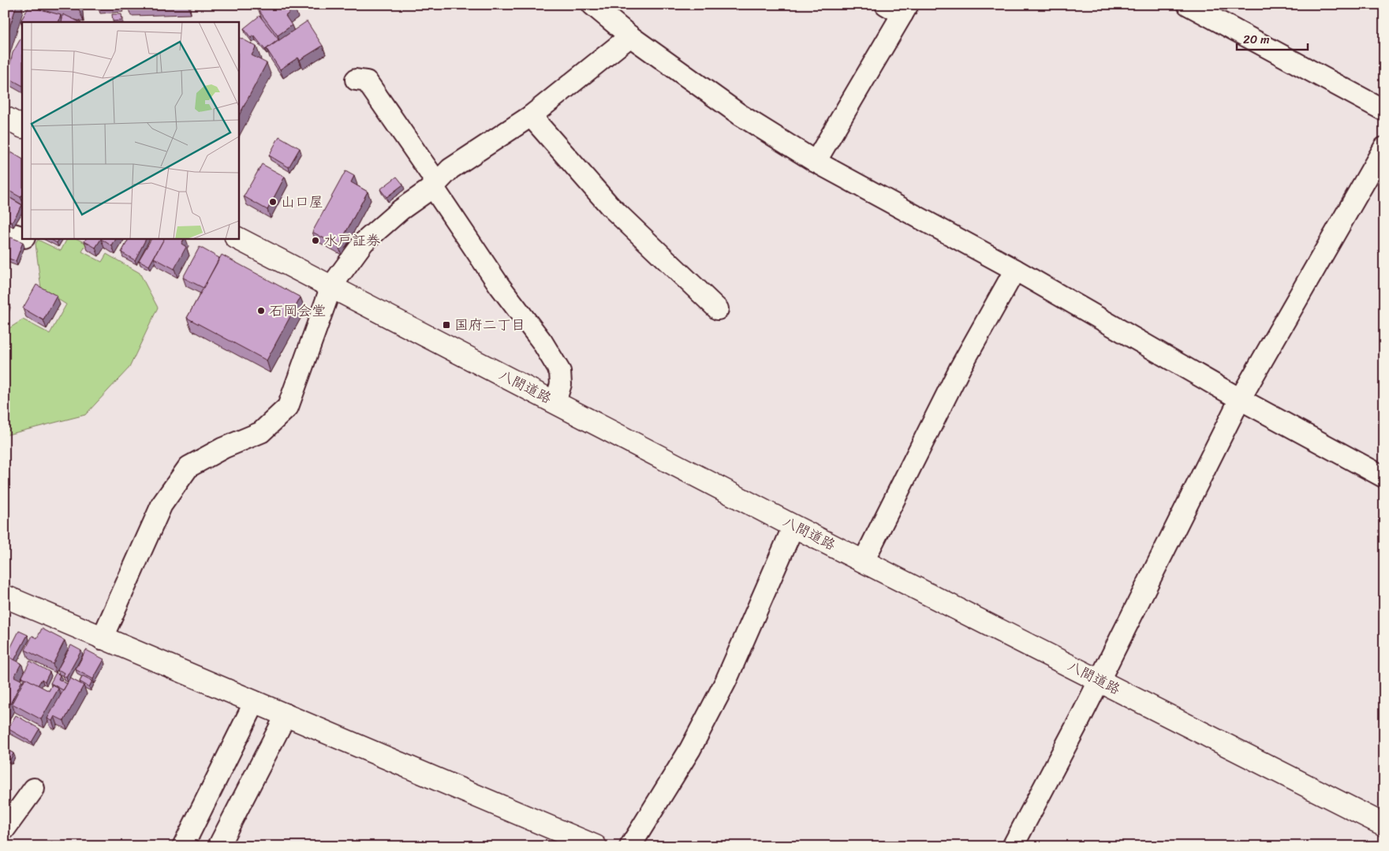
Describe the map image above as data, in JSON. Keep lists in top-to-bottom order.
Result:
{
  "streets": {
    "main road": ["八間道路"]
  },
  "places": {
    "other": ["山口屋", "水戸証券", "石岡会堂"],
    "transit": ["国府二丁目"]
  },
  "scale_bar": "20 m"
}
